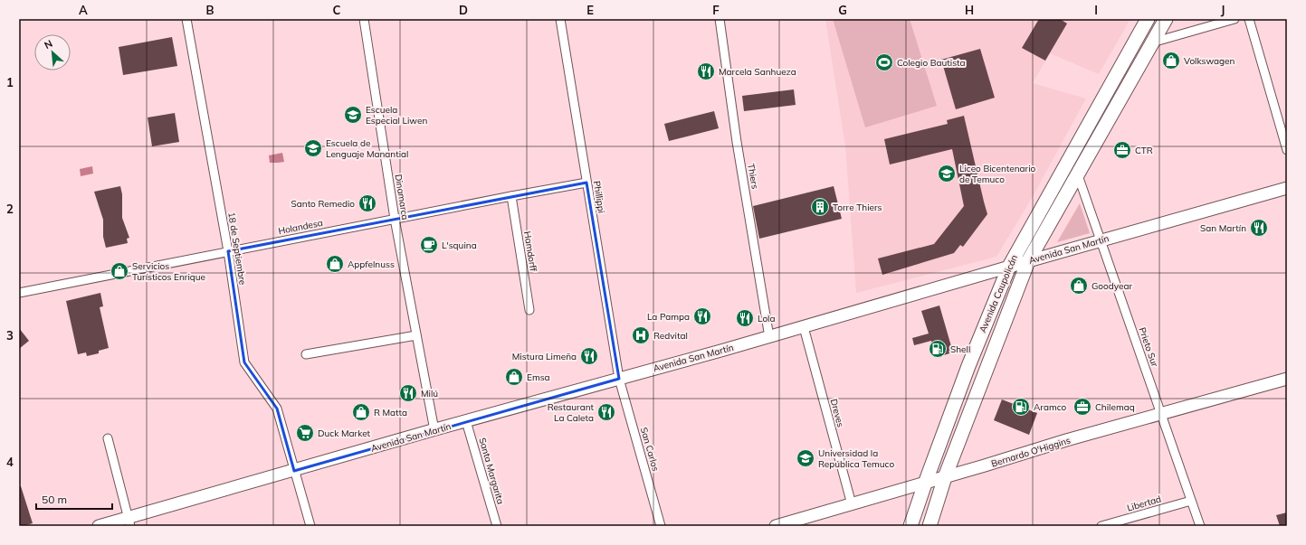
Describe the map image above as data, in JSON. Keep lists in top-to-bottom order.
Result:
{
  "streets": {
    "main road": ["Avenida San Martín", "Avenida Caupolicán", "Bernardo O'Higgins"],
    "street": [
      "Thiers",
      "Dinamarca",
      "Phillippi",
      "Holandesa",
      "18 de Septiembre",
      "Hamdorff",
      "Prieto Sur",
      "Dreves",
      "San Carlos",
      "Santa Margarita",
      "Libertad"
    ]
  },
  "crossings": [
    ["Thiers", "Avenida San Martín"],
    ["Dinamarca", "Holandesa"],
    ["Dinamarca", "Avenida San Martín"],
    ["Phillippi", "Holandesa"],
    ["Phillippi", "Avenida San Martín"],
    ["Phillippi", "San Carlos"],
    ["Holandesa", "18 de Septiembre"],
    ["Holandesa", "Hamdorff"],
    ["18 de Septiembre", "Avenida San Martín"],
    ["Avenida San Martín", "Avenida Caupolicán"],
    ["Avenida San Martín", "Prieto Sur"],
    ["Avenida San Martín", "Dreves"],
    ["Avenida San Martín", "San Carlos"],
    ["Avenida San Martín", "Santa Margarita"],
    ["Avenida Caupolicán", "Prieto Sur"],
    ["Avenida Caupolicán", "Bernardo O'Higgins"],
    ["Prieto Sur", "Bernardo O'Higgins"],
    ["Prieto Sur", "Libertad"],
    ["Dreves", "Bernardo O'Higgins"]
  ],
  "places": {
    "shop": [
      "Volkswagen",
      "Appfelnuss",
      "Servicios Turísticos Enrique",
      "Goodyear",
      "Emsa",
      "R Matta"
    ],
    "sports": ["Colegio Bautista"],
    "restaurant": [
      "Marcela Sanhueza",
      "Santo Remedio",
      "San Martín",
      "La Pampa",
      "Lola",
      "Mistura Limeña",
      "Milú",
      "Restaurant La Caleta"
    ],
    "school or university": [
      "Escuela Especial Liwen",
      "Escuela de Lenguaje Manantial",
      "Liceo Bicentenario de Temuco",
      "Universidad la República Temuco"
    ],
    "office": ["CTR", "Chilemaq"],
    "building": ["Torre Thiers"],
    "cafe": ["L'squina"],
    "hospital": ["Redvital"],
    "fuel station": ["Shell", "Aramco"],
    "supermarket": ["Duck Market"]
  },
  "scale_bar": "50 m",
  "north": "top left",
  "grid": {
    "columns": [
      "A",
      "B",
      "C",
      "D",
      "E",
      "F",
      "G",
      "H",
      "I",
      "J"
    ],
    "rows": [
      "1",
      "2",
      "3",
      "4"
    ]
  }
}
